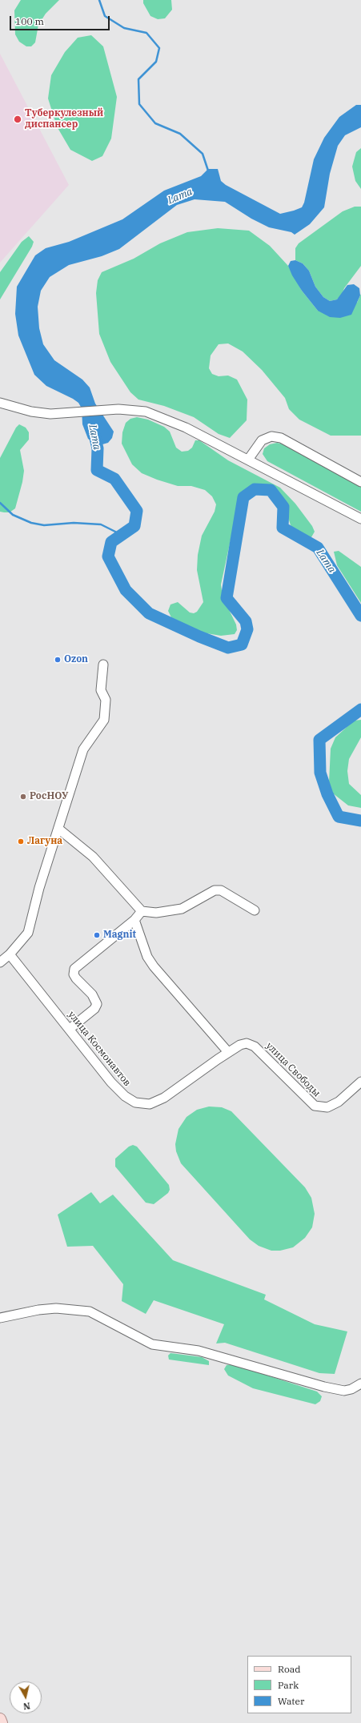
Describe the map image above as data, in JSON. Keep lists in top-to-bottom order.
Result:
{
  "streets": {
    "street": ["улица Космонавтов", "улица Свободы"]
  },
  "crossings": [
    ["улица Космонавтов", "улица Свободы"]
  ],
  "water": ["Lama"],
  "places": [
    "Туберкулезный диспансер",
    "Ozon",
    "РосНОУ",
    "Лагуна",
    "Magnit"
  ],
  "legend": ["Road", "Park", "Water"],
  "scale_bar": "100 m",
  "north": "bottom"
}
